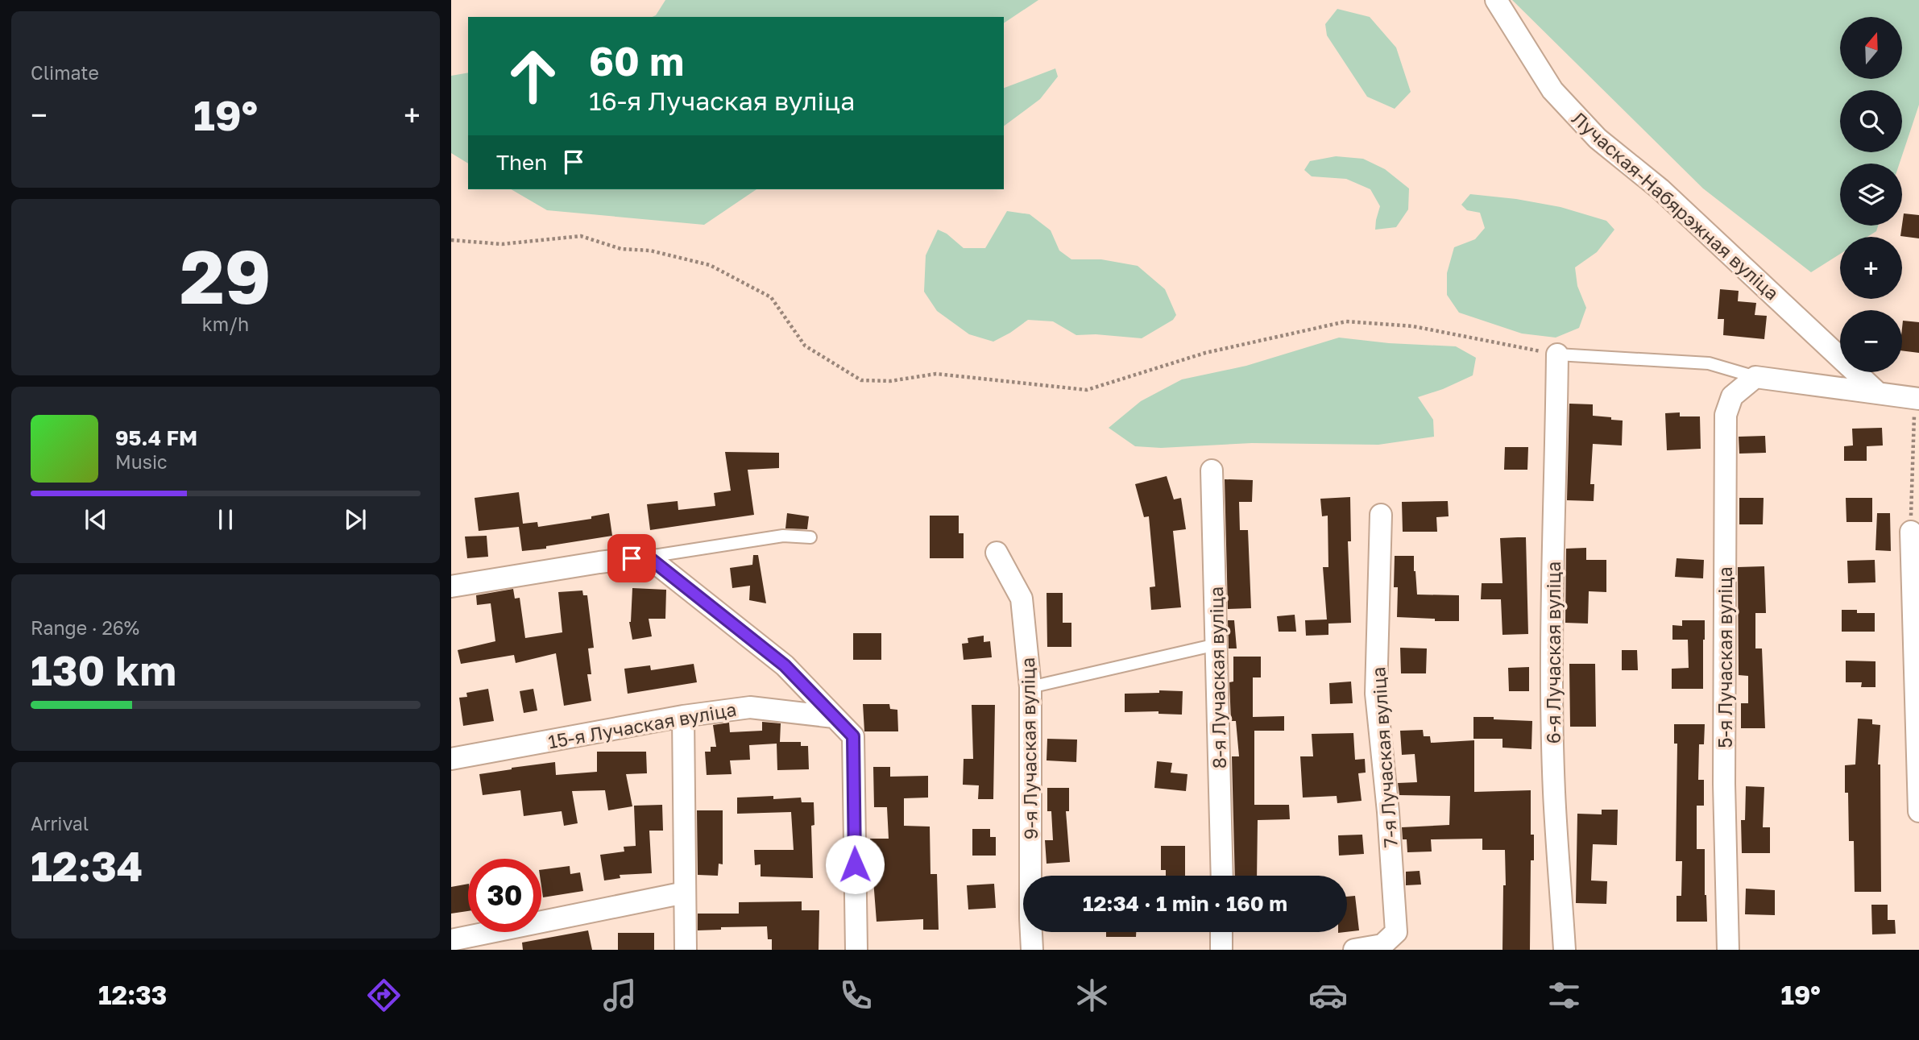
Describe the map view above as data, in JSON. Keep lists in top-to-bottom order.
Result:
{
  "streets": {
    "street": [
      "Лучаская-Набярэжная вуліца",
      "6-я Лучаская вуліца",
      "5-я Лучаская вуліца",
      "8-я Лучаская вуліца",
      "15-я Лучаская вуліца",
      "9-я Лучаская вуліца",
      "7-я Лучаская вуліца"
    ]
  },
  "north": "top",
  "page": {
    "tile": [
      "Climate",
      ["29", "km/h"],
      ["Range · 26%", "130 km"],
      ["Arrival", "12:34"]
    ],
    "map_buttons": ["+", "−"],
    "turn": ["60 m", "16-я Лучаская вуліца"],
    "heat": ["−", "19°", "+"],
    "then": "Then",
    "song": ["95.4 FM", "Music"],
    "limit": "30",
    "trip": "12:34 · 1 min · 160 m",
    "tabs": ["12:33", "19°"]
  }
}
